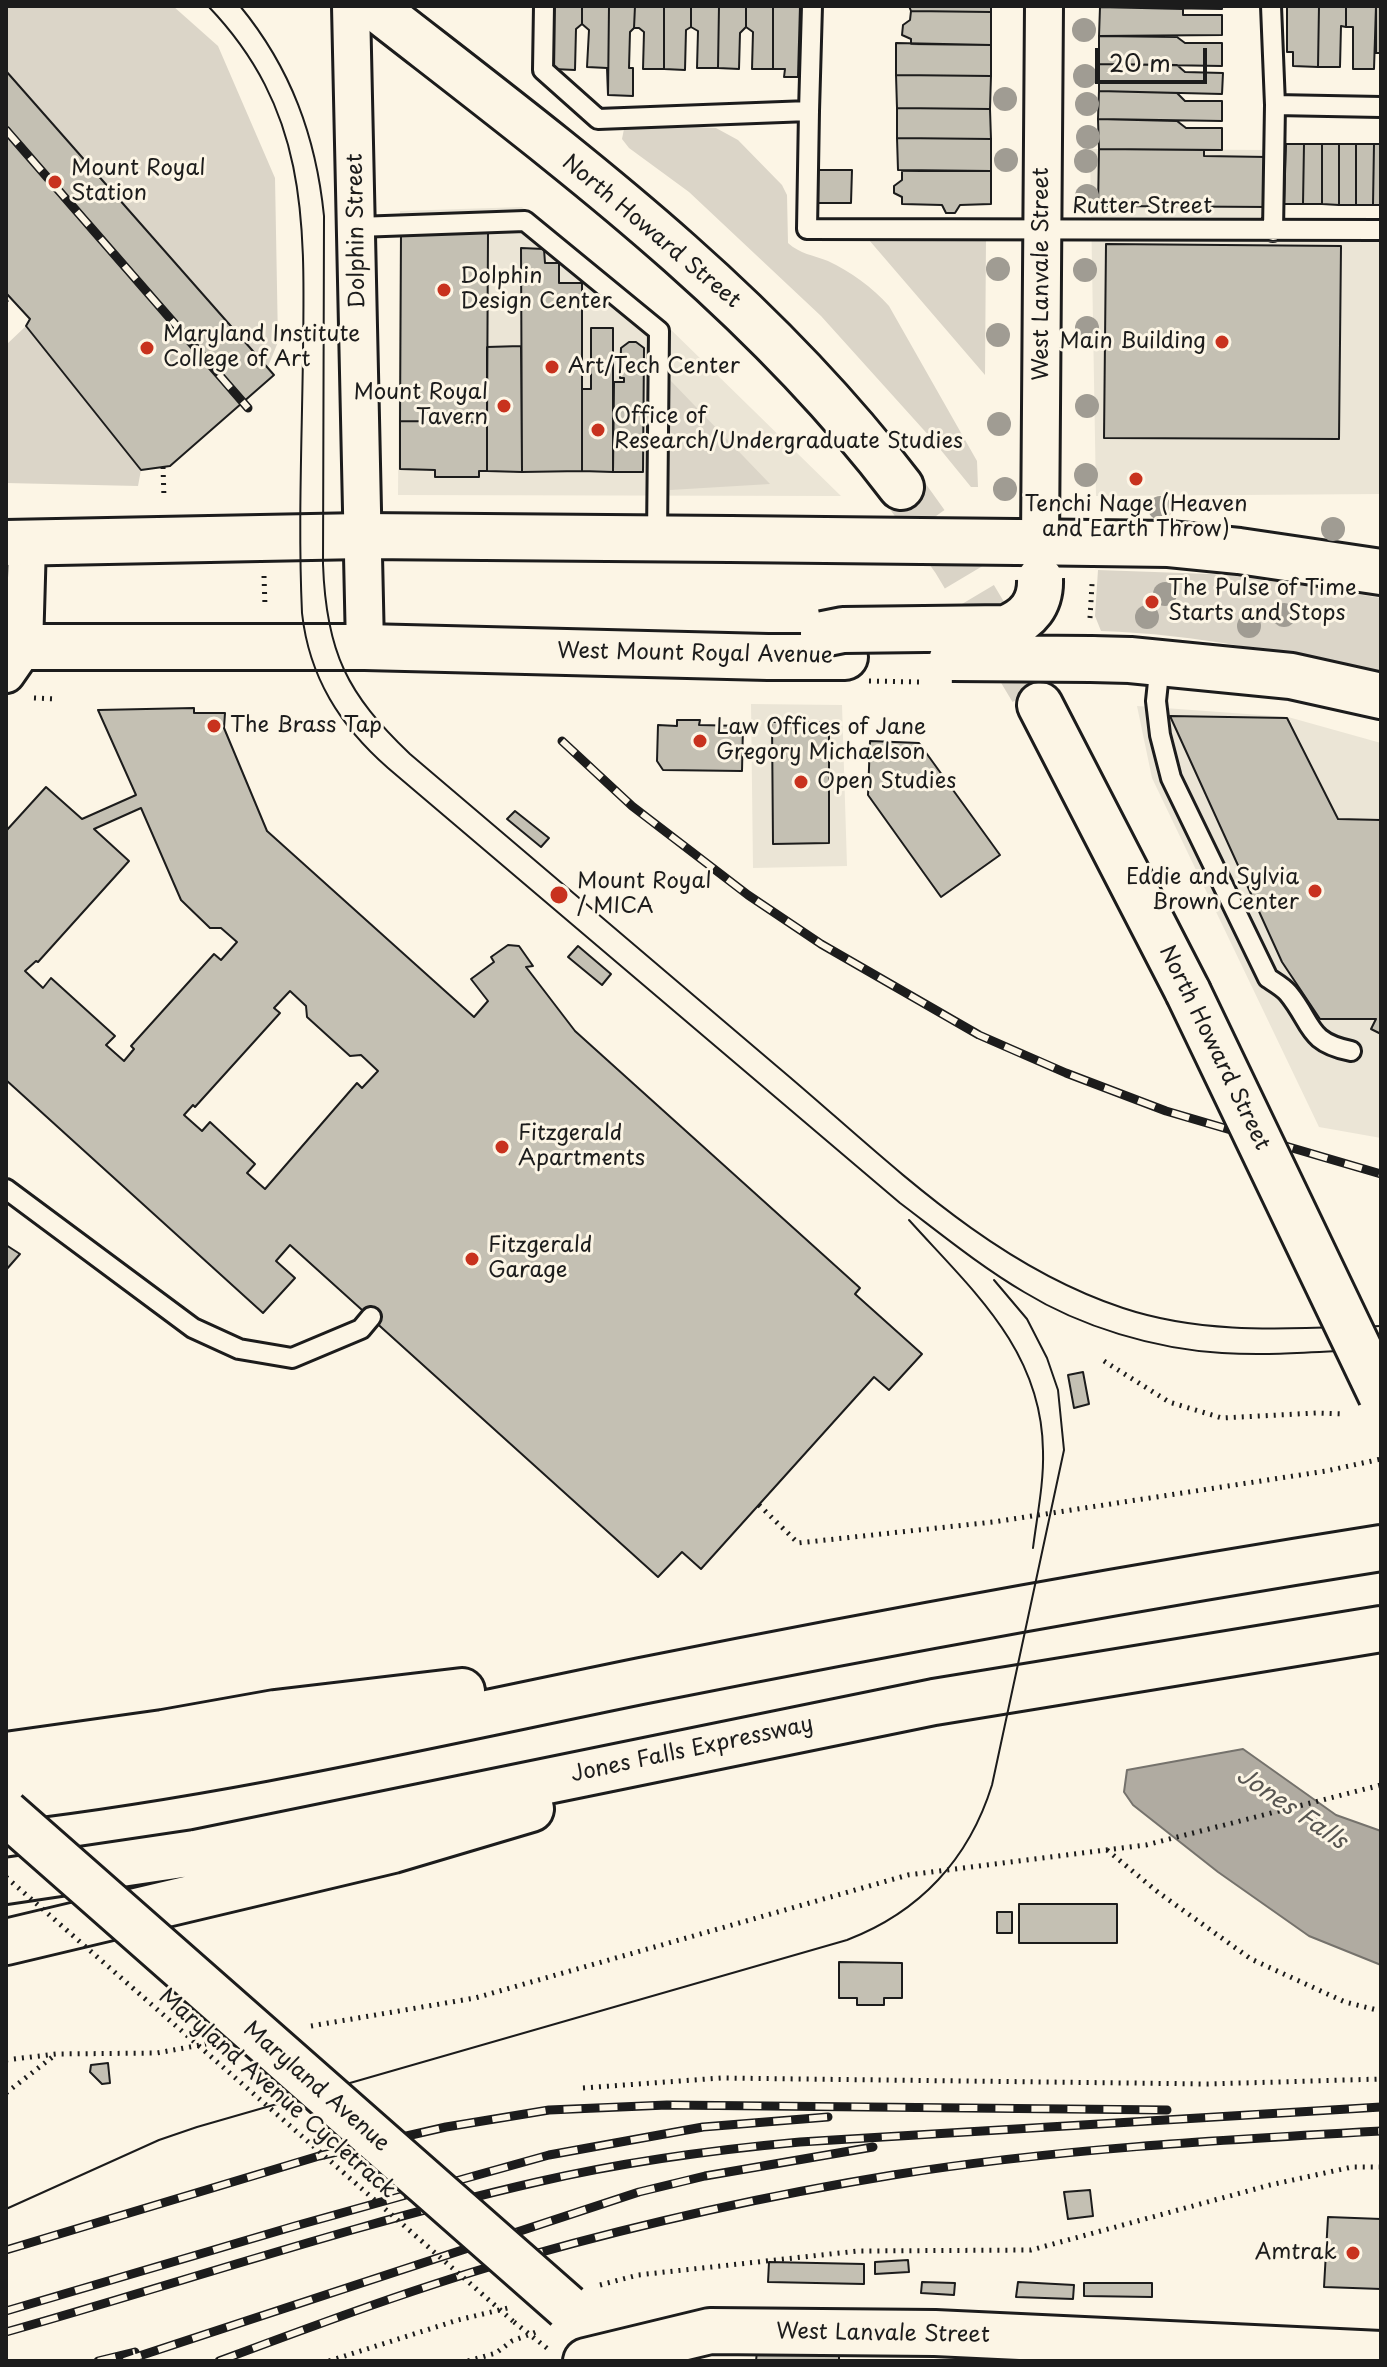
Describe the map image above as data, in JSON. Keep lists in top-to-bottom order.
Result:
{
  "streets": {
    "main road": [
      "North Howard Street",
      "West Lanvale Street",
      "West Mount Royal Avenue",
      "Jones Falls Expressway",
      "Maryland Avenue"
    ],
    "street": ["Dolphin Street"],
    "lane": ["Rutter Street"],
    "path": ["Maryland Avenue Cycletrack"]
  },
  "crossings": [
    ["Rutter Street", "West Lanvale Street"],
    ["Dolphin Street", "West Mount Royal Avenue"],
    ["West Lanvale Street", "Maryland Avenue"],
    ["Jones Falls Expressway", "Maryland Avenue Cycletrack"]
  ],
  "water": ["Jones Falls"],
  "places": [
    "Mount Royal Station",
    "Dolphin Design Center",
    "Main Building",
    "Maryland Institute College of Art",
    "Art/Tech Center",
    "Mount Royal Tavern",
    "Office of Research/Undergraduate Studies",
    "Tenchi Nage (Heaven and Earth Throw)",
    "The Pulse of Time Starts and Stops",
    "The Brass Tap",
    "Law Offices of Jane Gregory Michaelson",
    "Open Studies",
    "Eddie and Sylvia Brown Center",
    "Mount Royal / MICA",
    "Fitzgerald Apartments",
    "Fitzgerald Garage",
    "Amtrak"
  ],
  "scale_bar": "20 m"
}
